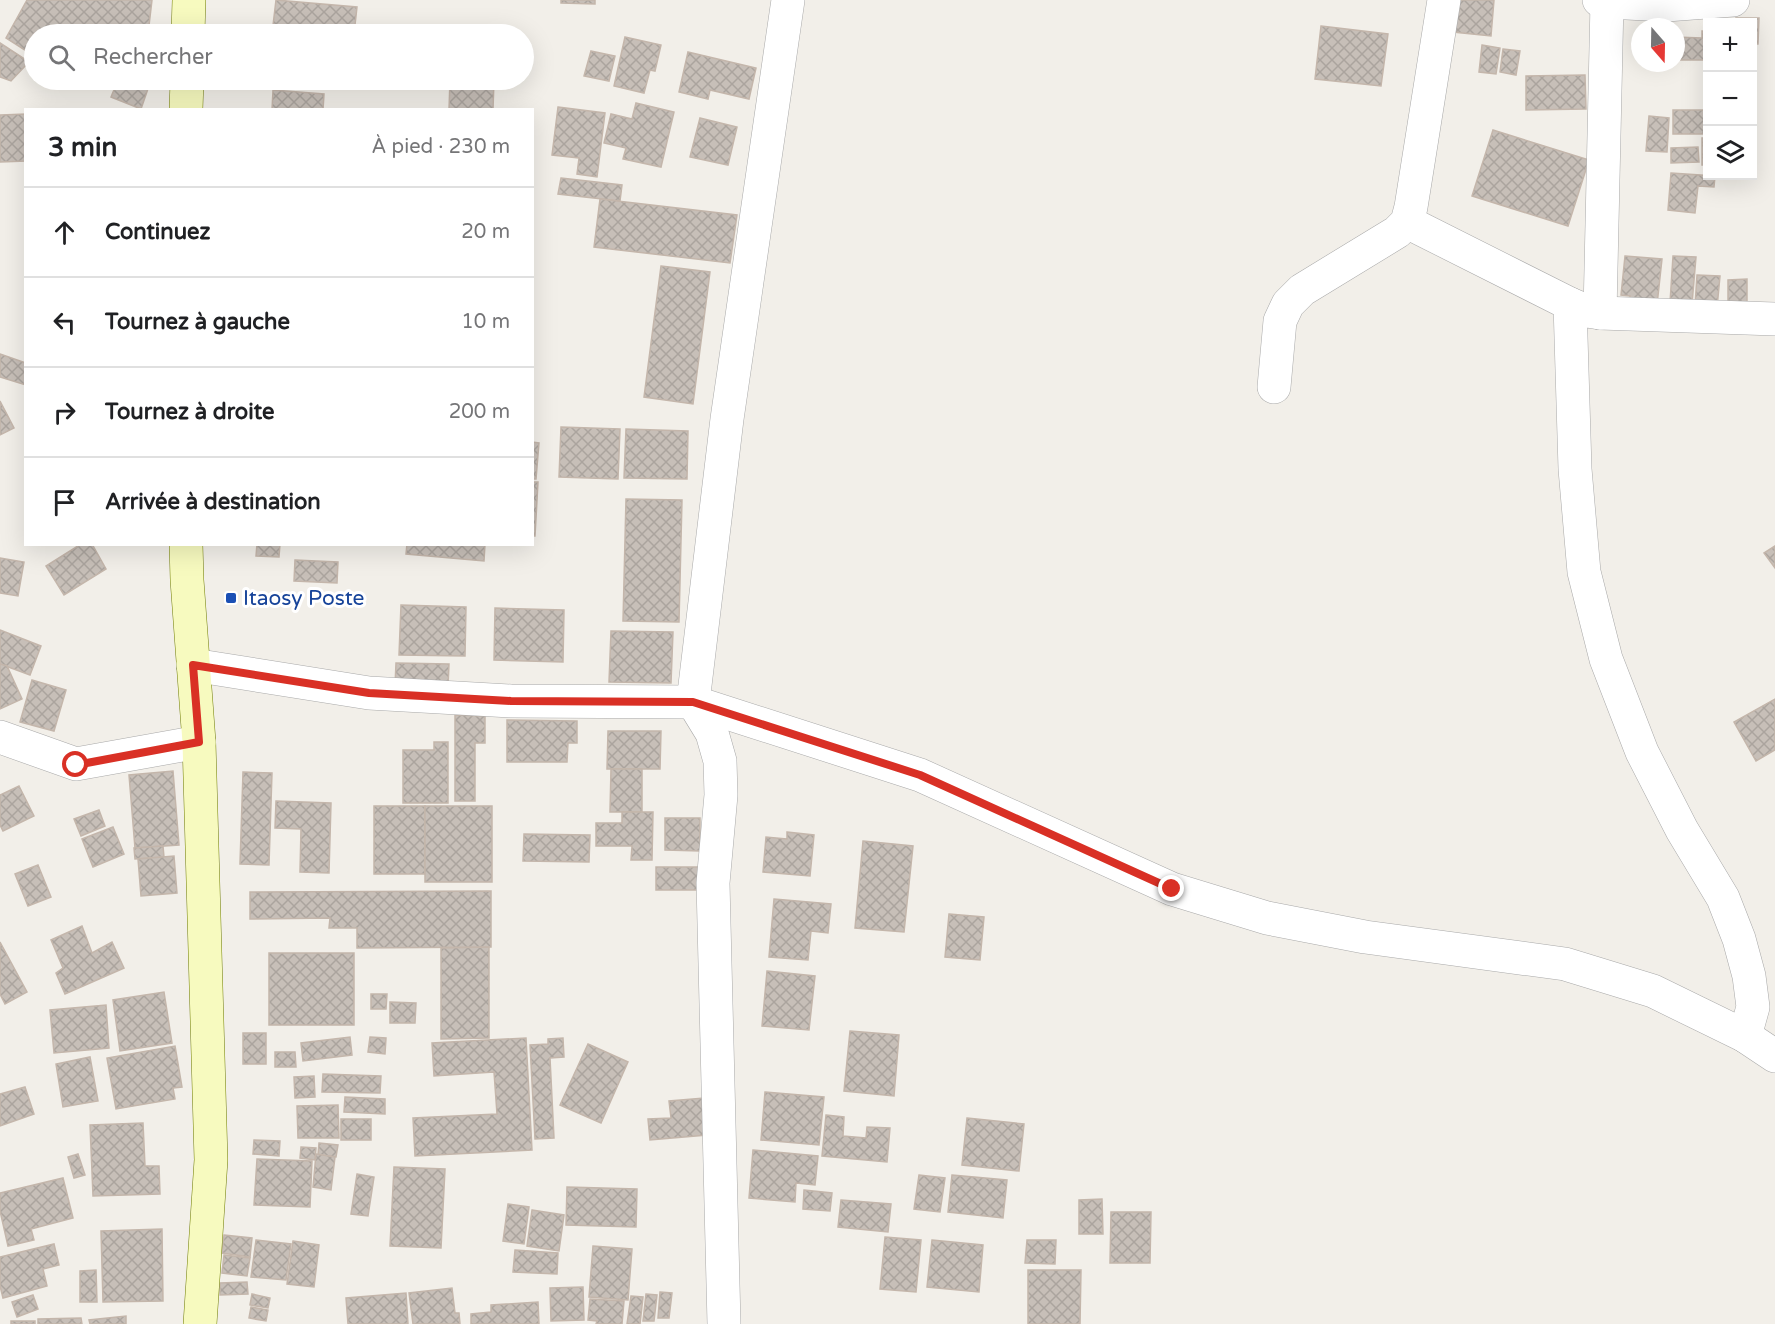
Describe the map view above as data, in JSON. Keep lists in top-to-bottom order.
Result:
{
  "places": {
    "transit": ["Itaosy Poste"]
  },
  "north": "bottom",
  "page": {
    "map_buttons": ["+", "−"],
    "search": "Rechercher",
    "heading": ["3 min", "À pied · 230 m"],
    "list": [
      ["Continuez", "20 m"],
      ["Tournez à gauche", "10 m"],
      ["Tournez à droite", "200 m"],
      "Arrivée à destination"
    ]
  }
}
